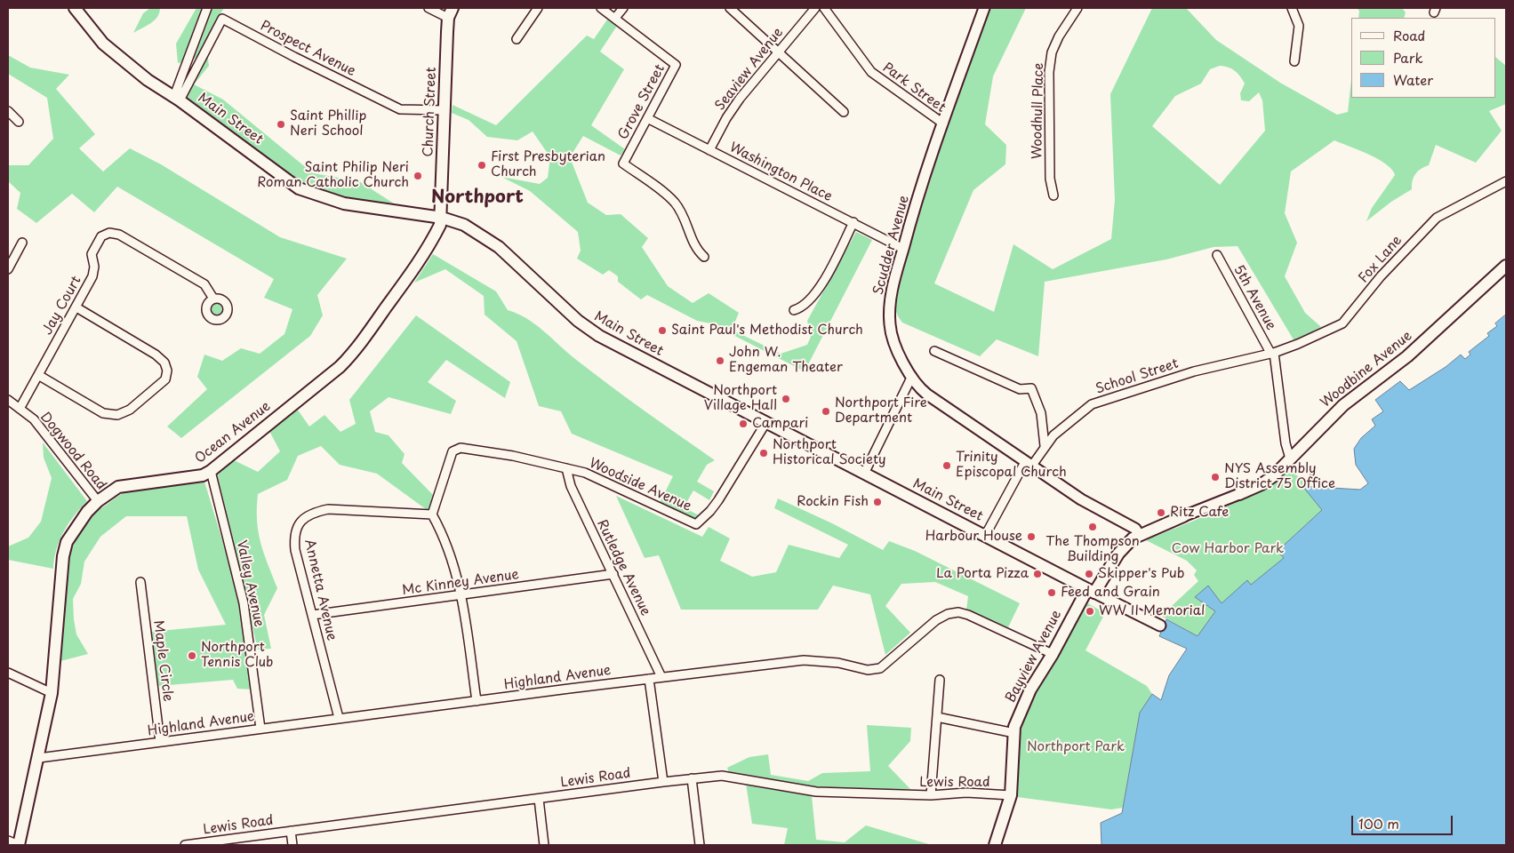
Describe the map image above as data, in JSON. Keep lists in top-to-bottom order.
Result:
{
  "streets": {
    "main road": [
      "Church Street",
      "Main Street",
      "Woodbine Avenue",
      "Ocean Avenue",
      "Bayview Avenue"
    ],
    "street": [
      "Prospect Avenue",
      "Seaview Avenue",
      "Park Street",
      "Grove Street",
      "Woodhull Place",
      "Washington Place",
      "Scudder Avenue",
      "Fox Lane",
      "5th Avenue",
      "Jay Court",
      "School Street",
      "Dogwood Road",
      "Woodside Avenue",
      "Rutledge Avenue",
      "Mc Kinney Avenue",
      "Valley Avenue",
      "Annetta Avenue",
      "Maple Circle",
      "Highland Avenue",
      "Lewis Road"
    ]
  },
  "crossings": [
    ["Prospect Avenue", "Church Street"],
    ["Prospect Avenue", "Main Street"],
    ["Seaview Avenue", "Washington Place"],
    ["Park Street", "Scudder Avenue"],
    ["Grove Street", "Washington Place"],
    ["Church Street", "Main Street"],
    ["Church Street", "Ocean Avenue"],
    ["Main Street", "Woodbine Avenue"],
    ["Main Street", "School Street"],
    ["Main Street", "Ocean Avenue"],
    ["Main Street", "Woodside Avenue"],
    ["Main Street", "Bayview Avenue"],
    ["Washington Place", "Scudder Avenue"],
    ["Scudder Avenue", "Woodbine Avenue"],
    ["Scudder Avenue", "School Street"],
    ["Fox Lane", "5th Avenue"],
    ["Fox Lane", "School Street"],
    ["5th Avenue", "Woodbine Avenue"],
    ["5th Avenue", "School Street"],
    ["Jay Court", "Dogwood Road"],
    ["Woodbine Avenue", "Bayview Avenue"],
    ["Ocean Avenue", "Dogwood Road"],
    ["Ocean Avenue", "Valley Avenue"],
    ["Ocean Avenue", "Highland Avenue"],
    ["Woodside Avenue", "Rutledge Avenue"],
    ["Woodside Avenue", "Annetta Avenue"],
    ["Rutledge Avenue", "Mc Kinney Avenue"],
    ["Rutledge Avenue", "Highland Avenue"],
    ["Mc Kinney Avenue", "Annetta Avenue"],
    ["Valley Avenue", "Highland Avenue"],
    ["Annetta Avenue", "Highland Avenue"],
    ["Bayview Avenue", "Highland Avenue"],
    ["Bayview Avenue", "Lewis Road"],
    ["Maple Circle", "Highland Avenue"]
  ],
  "districts": ["Northport"],
  "parks": ["Cow Harbor Park", "Northport Park"],
  "places": [
    "Saint Phillip Neri School",
    "First Presbyterian Church",
    "Saint Philip Neri Roman Catholic Church",
    "Saint Paul's Methodist Church",
    "John W. Engeman Theater",
    "Northport Village Hall",
    "Northport Fire Department",
    "Campari",
    "Northport Historical Society",
    "Trinity Episcopal Church",
    "NYS Assembly District 75 Office",
    "Rockin Fish",
    "Ritz Cafe",
    "The Thompson Building",
    "Harbour House",
    "La Porta Pizza",
    "Skipper's Pub",
    "Feed and Grain",
    "WW II Memorial",
    "Northport Tennis Club"
  ],
  "legend": ["Road", "Park", "Water"],
  "scale_bar": "100 m"
}
